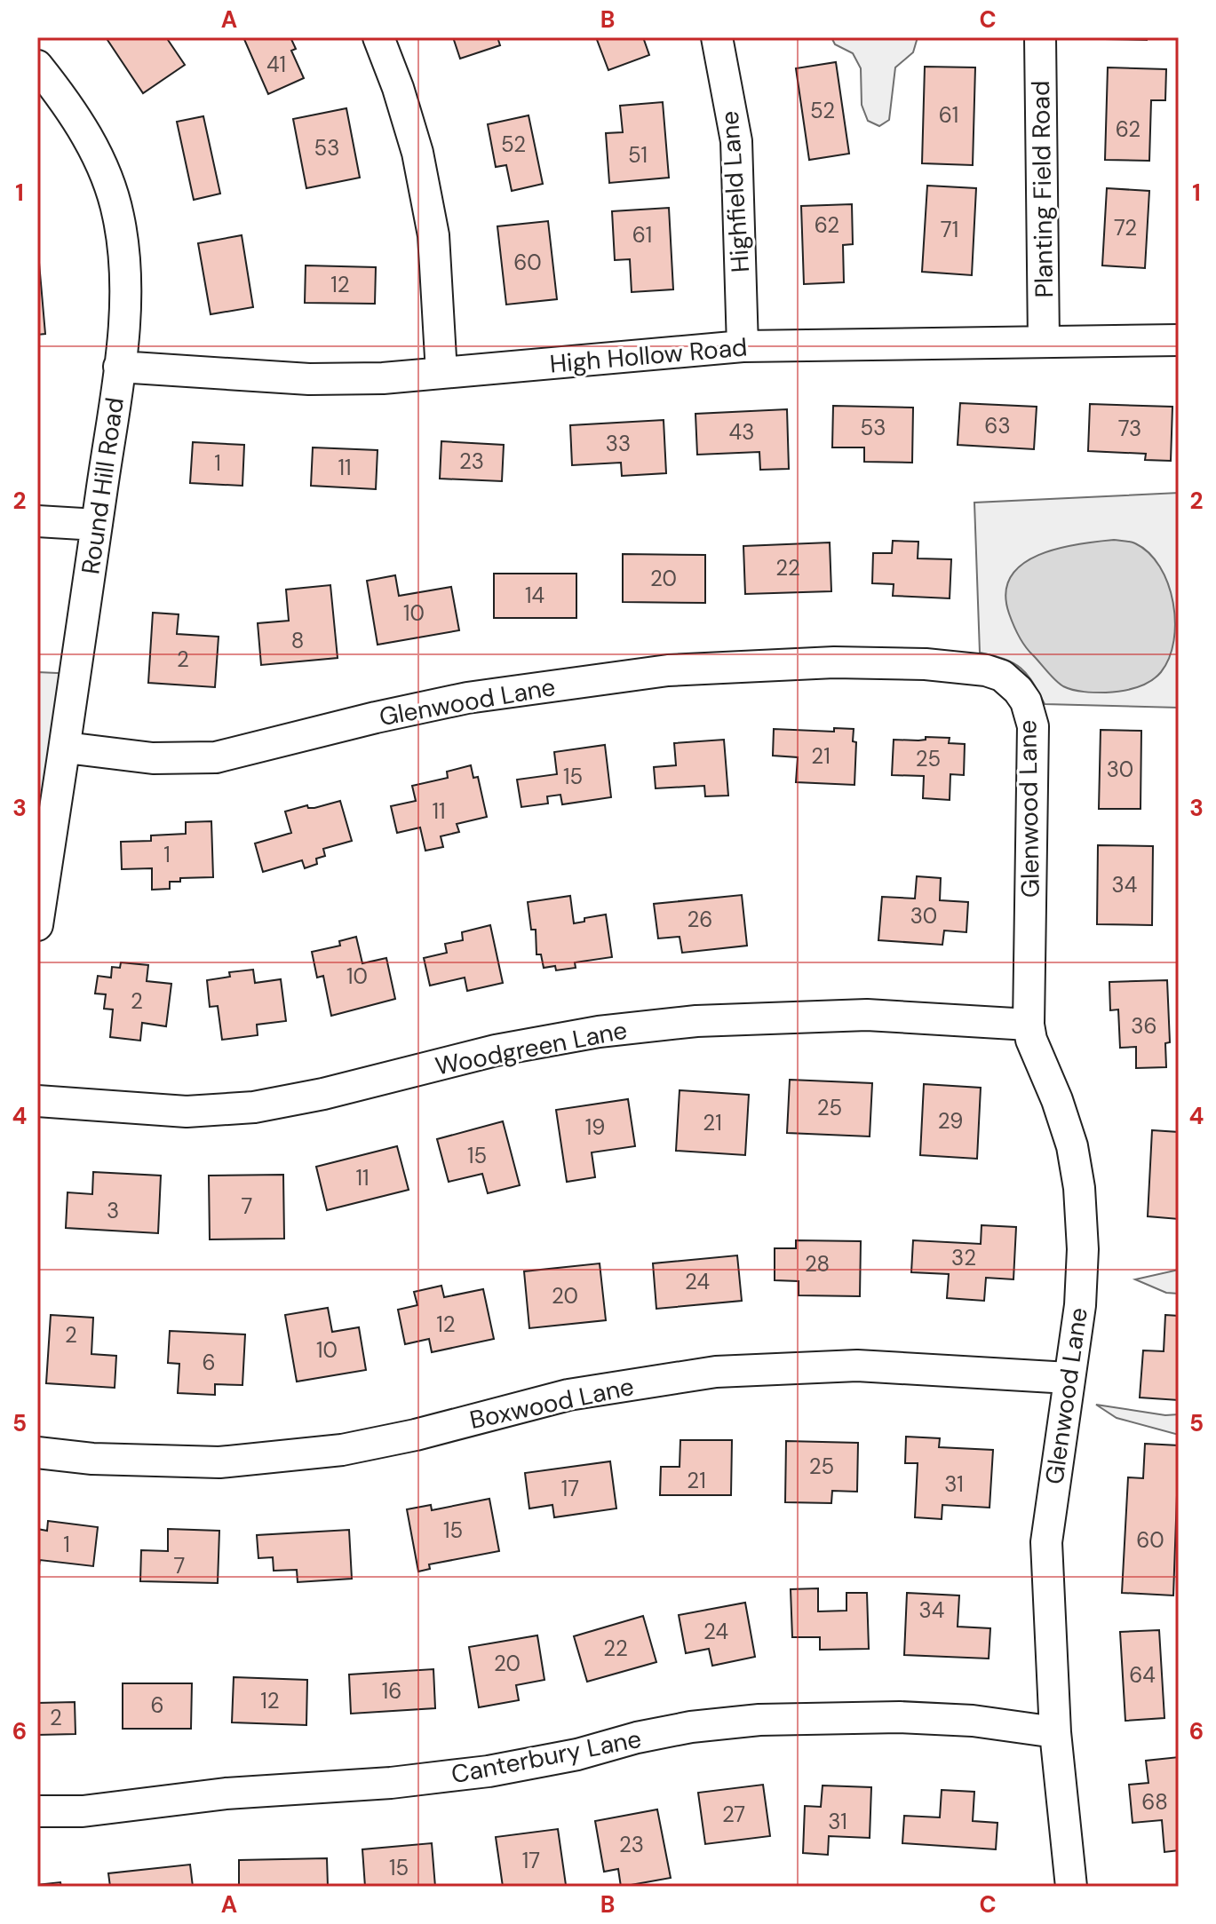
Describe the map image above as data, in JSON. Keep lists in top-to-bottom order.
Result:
{
  "streets": {
    "street": [
      "Planting Field Road",
      "Highfield Lane",
      "High Hollow Road",
      "Round Hill Road",
      "Glenwood Lane",
      "Woodgreen Lane",
      "Boxwood Lane",
      "Canterbury Lane"
    ]
  },
  "crossings": [
    ["Planting Field Road", "High Hollow Road"],
    ["Highfield Lane", "High Hollow Road"],
    ["High Hollow Road", "Round Hill Road"],
    ["Round Hill Road", "Glenwood Lane"],
    ["Glenwood Lane", "Woodgreen Lane"],
    ["Glenwood Lane", "Boxwood Lane"],
    ["Glenwood Lane", "Canterbury Lane"]
  ],
  "house_numbers": [
    "41",
    "52",
    "61",
    "62",
    "52",
    "53",
    "51",
    "62",
    "72",
    "71",
    "61",
    "60",
    "12",
    "63",
    "53",
    "73",
    "43",
    "33",
    "23",
    "1",
    "11",
    "22",
    "20",
    "14",
    "10",
    "8",
    "2",
    "21",
    "25",
    "30",
    "15",
    "11",
    "1",
    "34",
    "30",
    "26",
    "10",
    "2",
    "36",
    "25",
    "29",
    "21",
    "19",
    "15",
    "11",
    "7",
    "3",
    "32",
    "28",
    "24",
    "20",
    "12",
    "2",
    "10",
    "6",
    "25",
    "21",
    "31",
    "17",
    "15",
    "60",
    "1",
    "7",
    "34",
    "24",
    "22",
    "20",
    "64",
    "16",
    "12",
    "6",
    "2",
    "68",
    "27",
    "31",
    "23",
    "17",
    "15"
  ],
  "grid": {
    "columns": ["A", "B", "C"],
    "rows": [
      "1",
      "2",
      "3",
      "4",
      "5",
      "6"
    ]
  }
}
